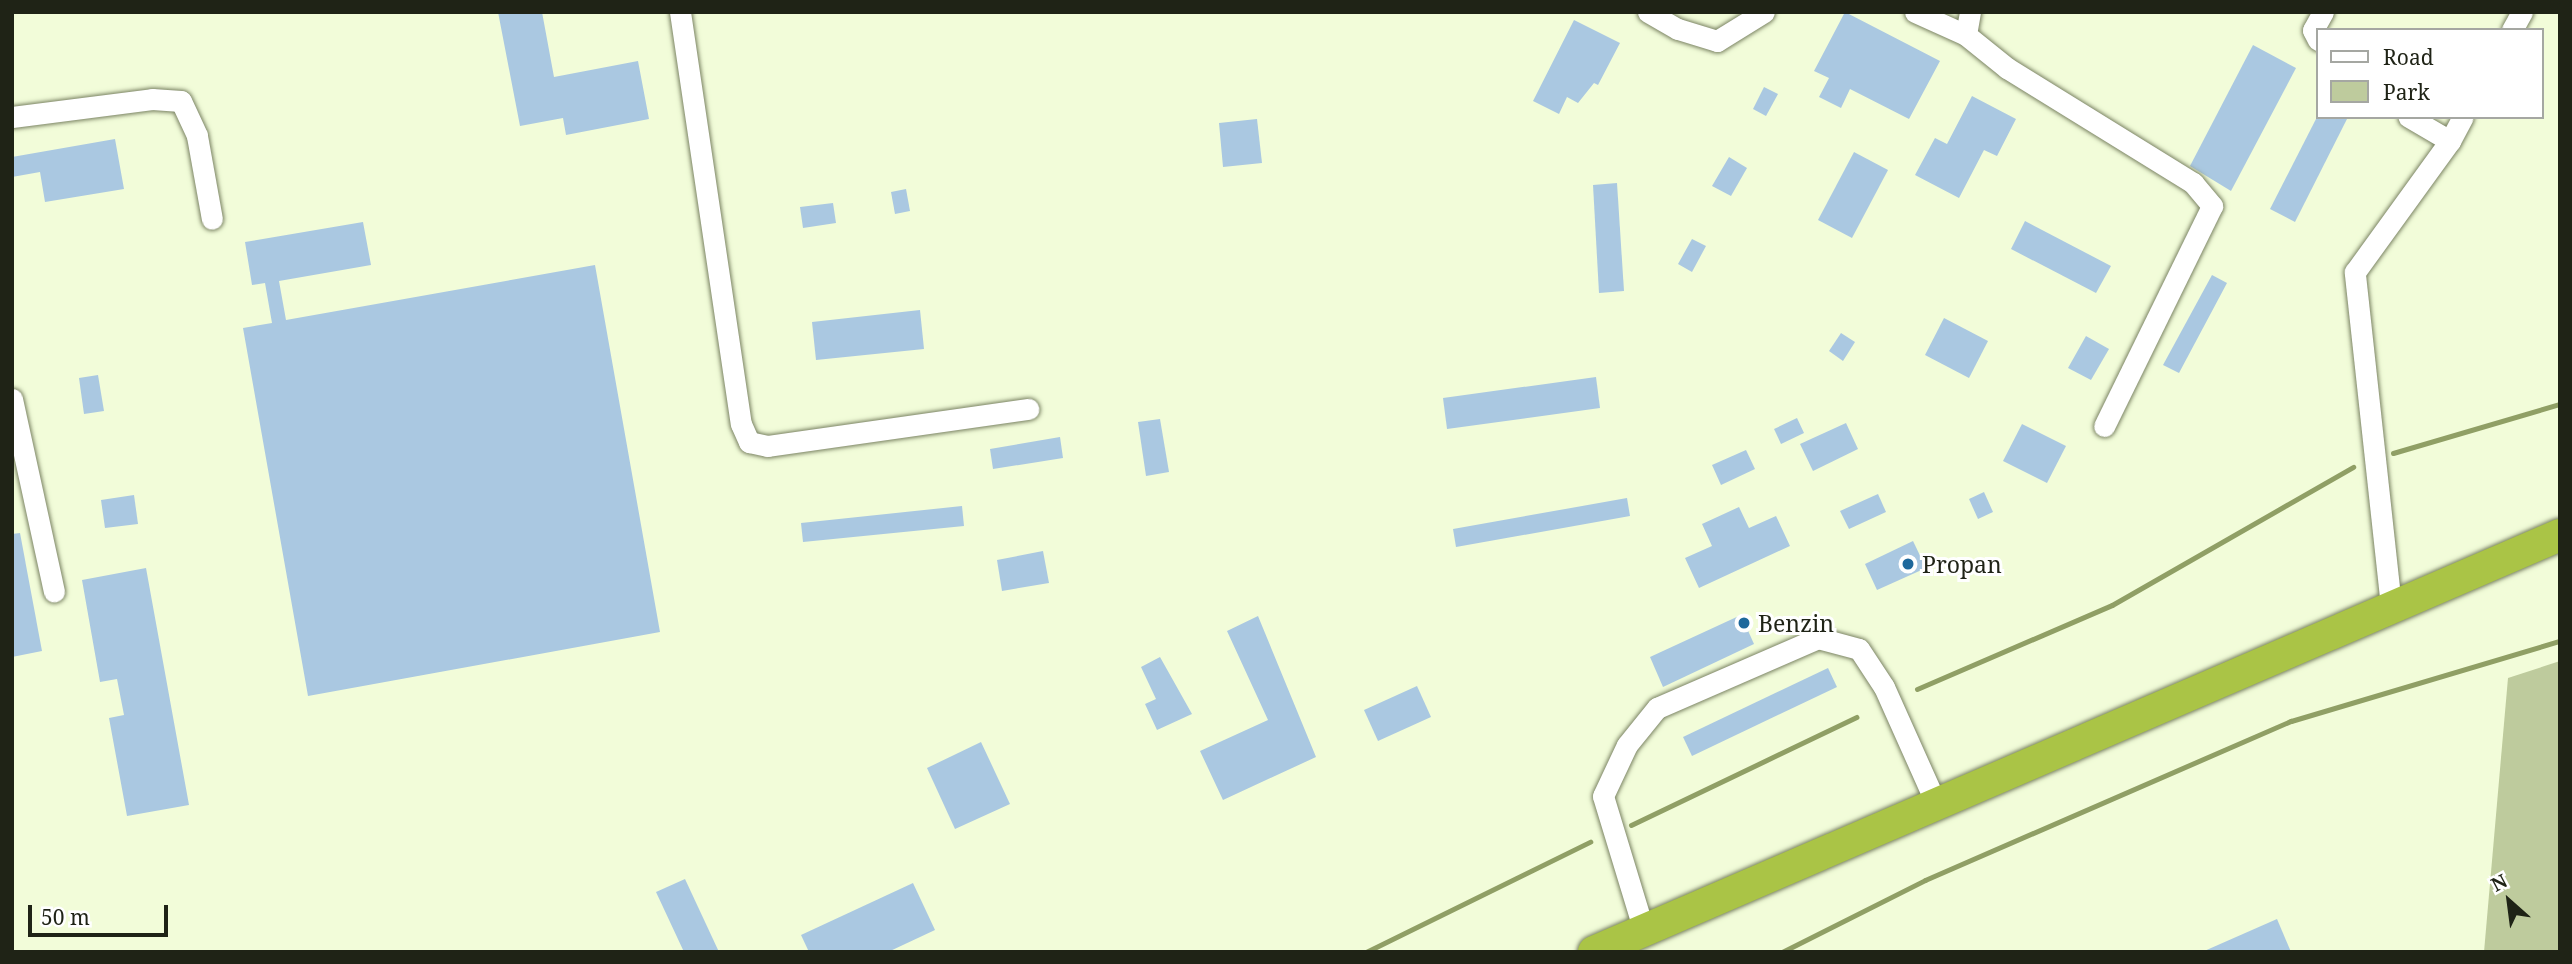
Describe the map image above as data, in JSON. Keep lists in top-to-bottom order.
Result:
{
  "places": ["Propan", "Benzin"],
  "legend": ["Road", "Park"],
  "scale_bar": "50 m",
  "north": "top left"
}
